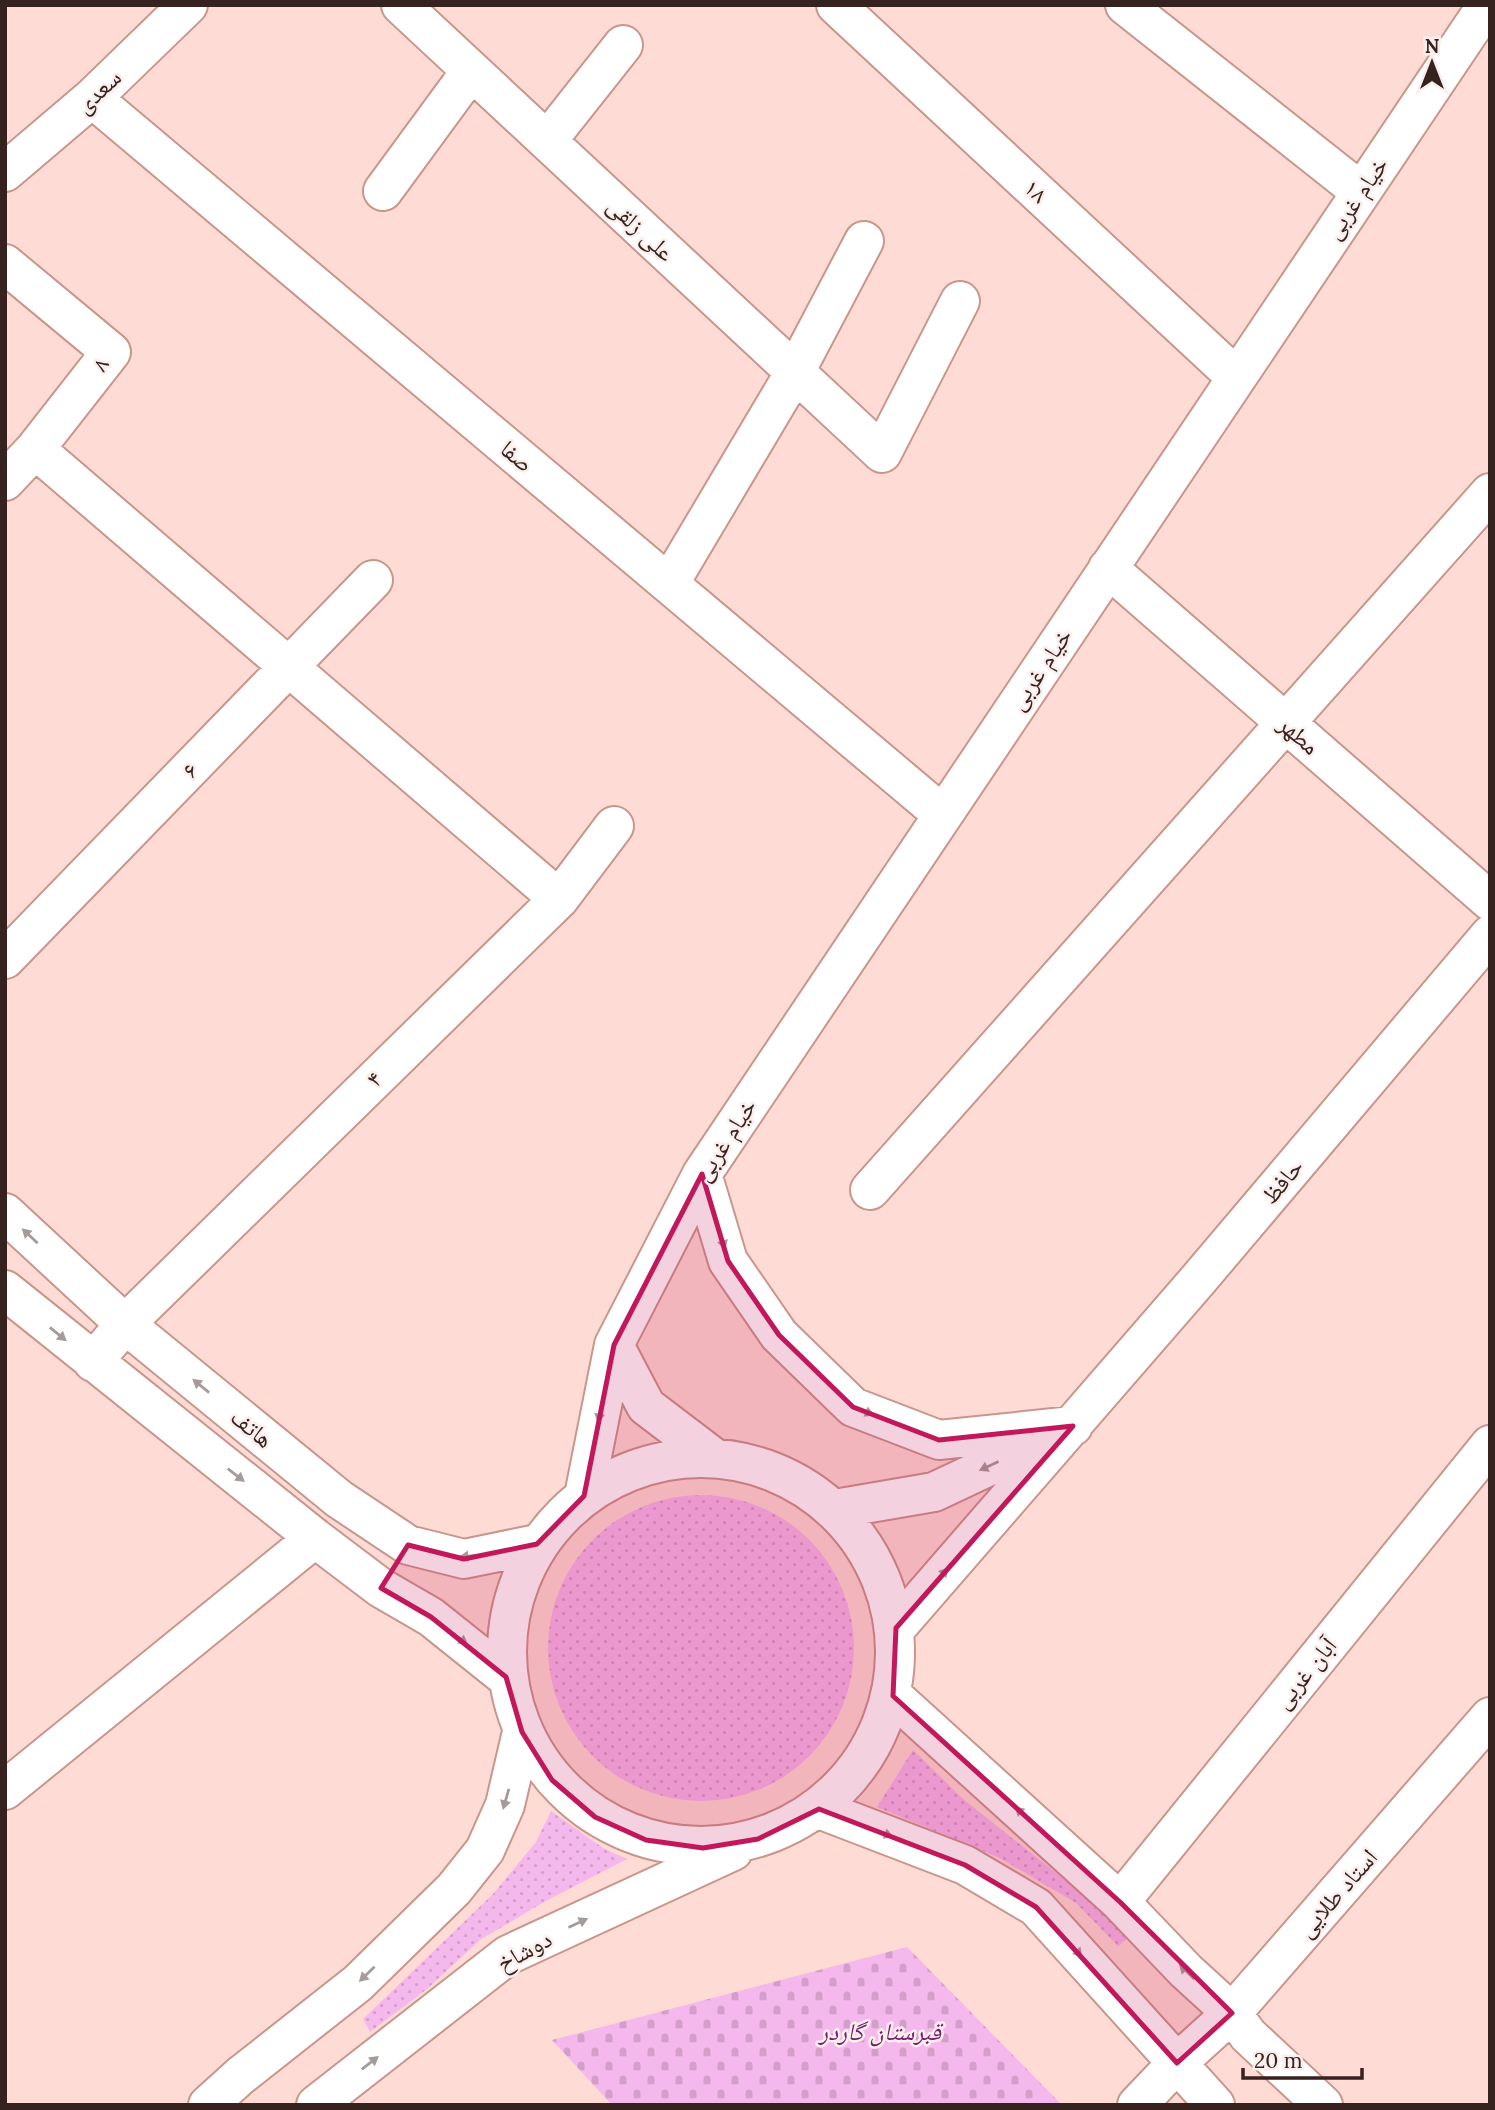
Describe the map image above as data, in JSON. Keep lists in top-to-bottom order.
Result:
{
  "streets": {
    "street": [
      "سعدی",
      "۱۸",
      "خیام غربی",
      "علی زلقی",
      "۸",
      "صفا",
      "مطهر",
      "۶",
      "۴",
      "حافظ",
      "هاتف",
      "آبان غربی",
      "استاد طلایی",
      "دوشاخ"
    ]
  },
  "crossings": [
    ["سعدی", "صفا"],
    ["۱۸", "خیام غربی"],
    ["خیام غربی", "صفا"],
    ["خیام غربی", "مطهر"],
    ["۴", "هاتف"]
  ],
  "parks": ["قبرستان گاردر"],
  "scale_bar": "20 m",
  "north": "top"
}
